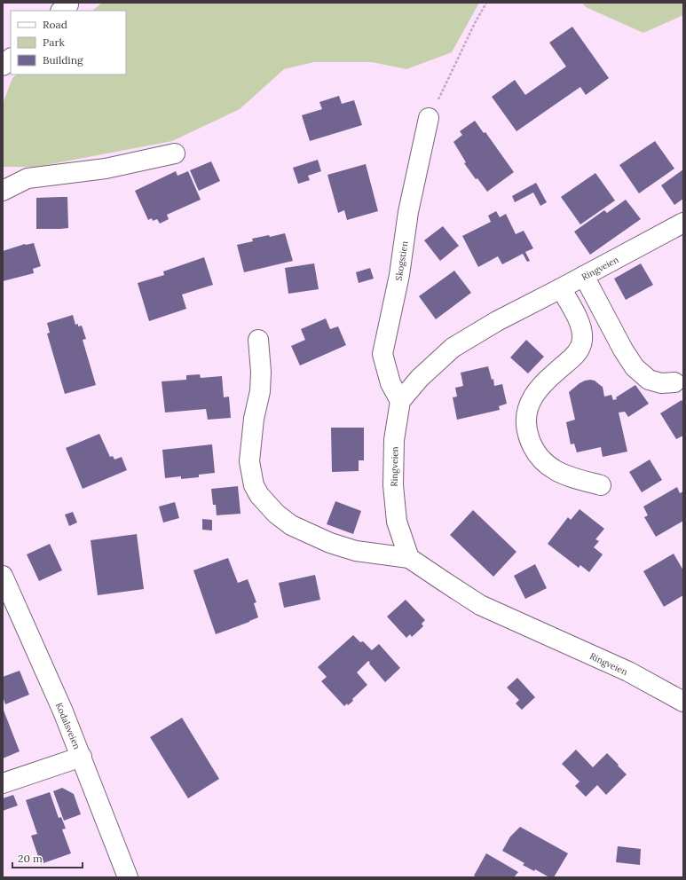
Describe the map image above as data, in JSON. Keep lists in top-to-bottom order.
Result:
{
  "streets": {
    "street": ["Skogstien", "Ringveien", "Kodalsveien"]
  },
  "crossings": [
    ["Skogstien", "Ringveien"]
  ],
  "legend": ["Road", "Park", "Building"],
  "scale_bar": "20 m"
}
